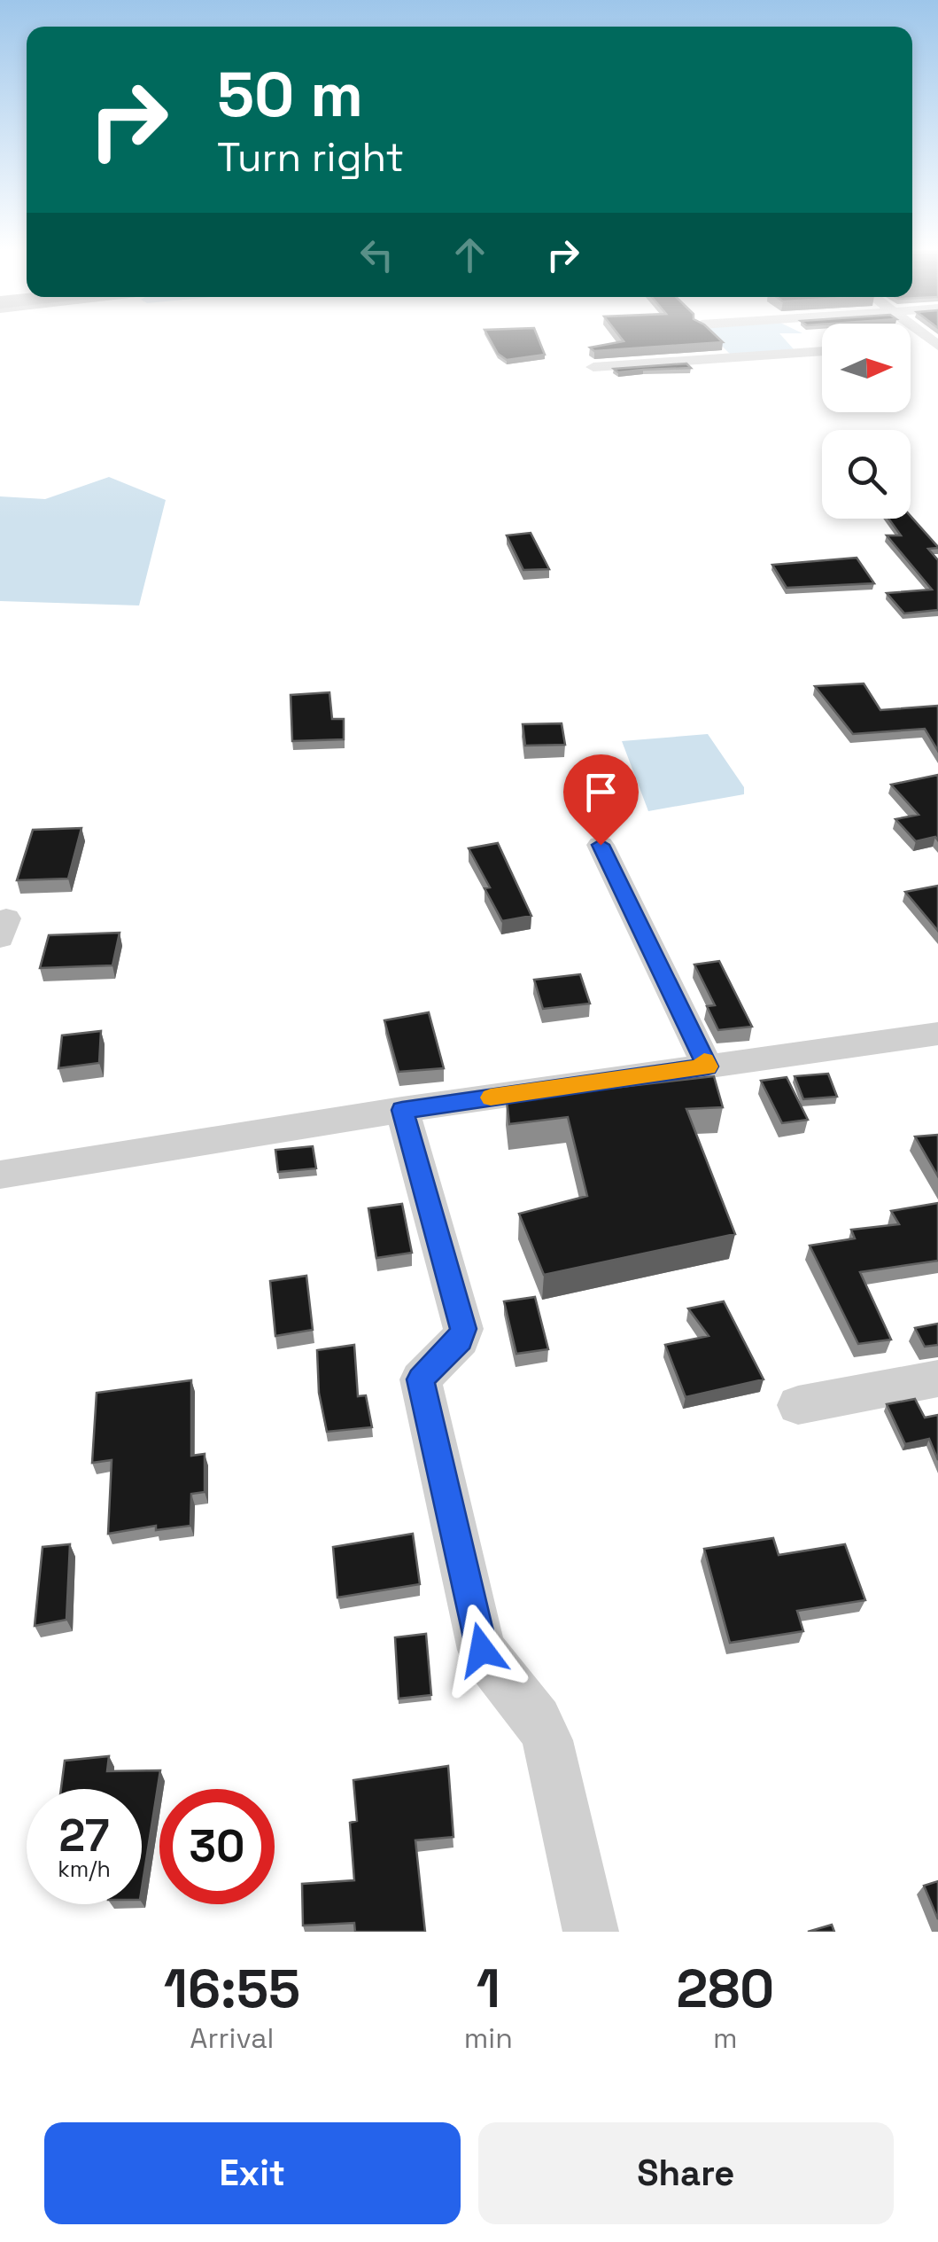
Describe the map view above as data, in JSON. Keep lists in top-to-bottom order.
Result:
{
  "north": "right",
  "page": {
    "turn": ["50 m", "Turn right"],
    "speed": "27 km/h",
    "limit": "30",
    "eta": [
      "16:55",
      "Arrival",
      "1",
      "min",
      "280",
      "m"
    ],
    "buttons": ["Exit", "Share"]
  }
}
